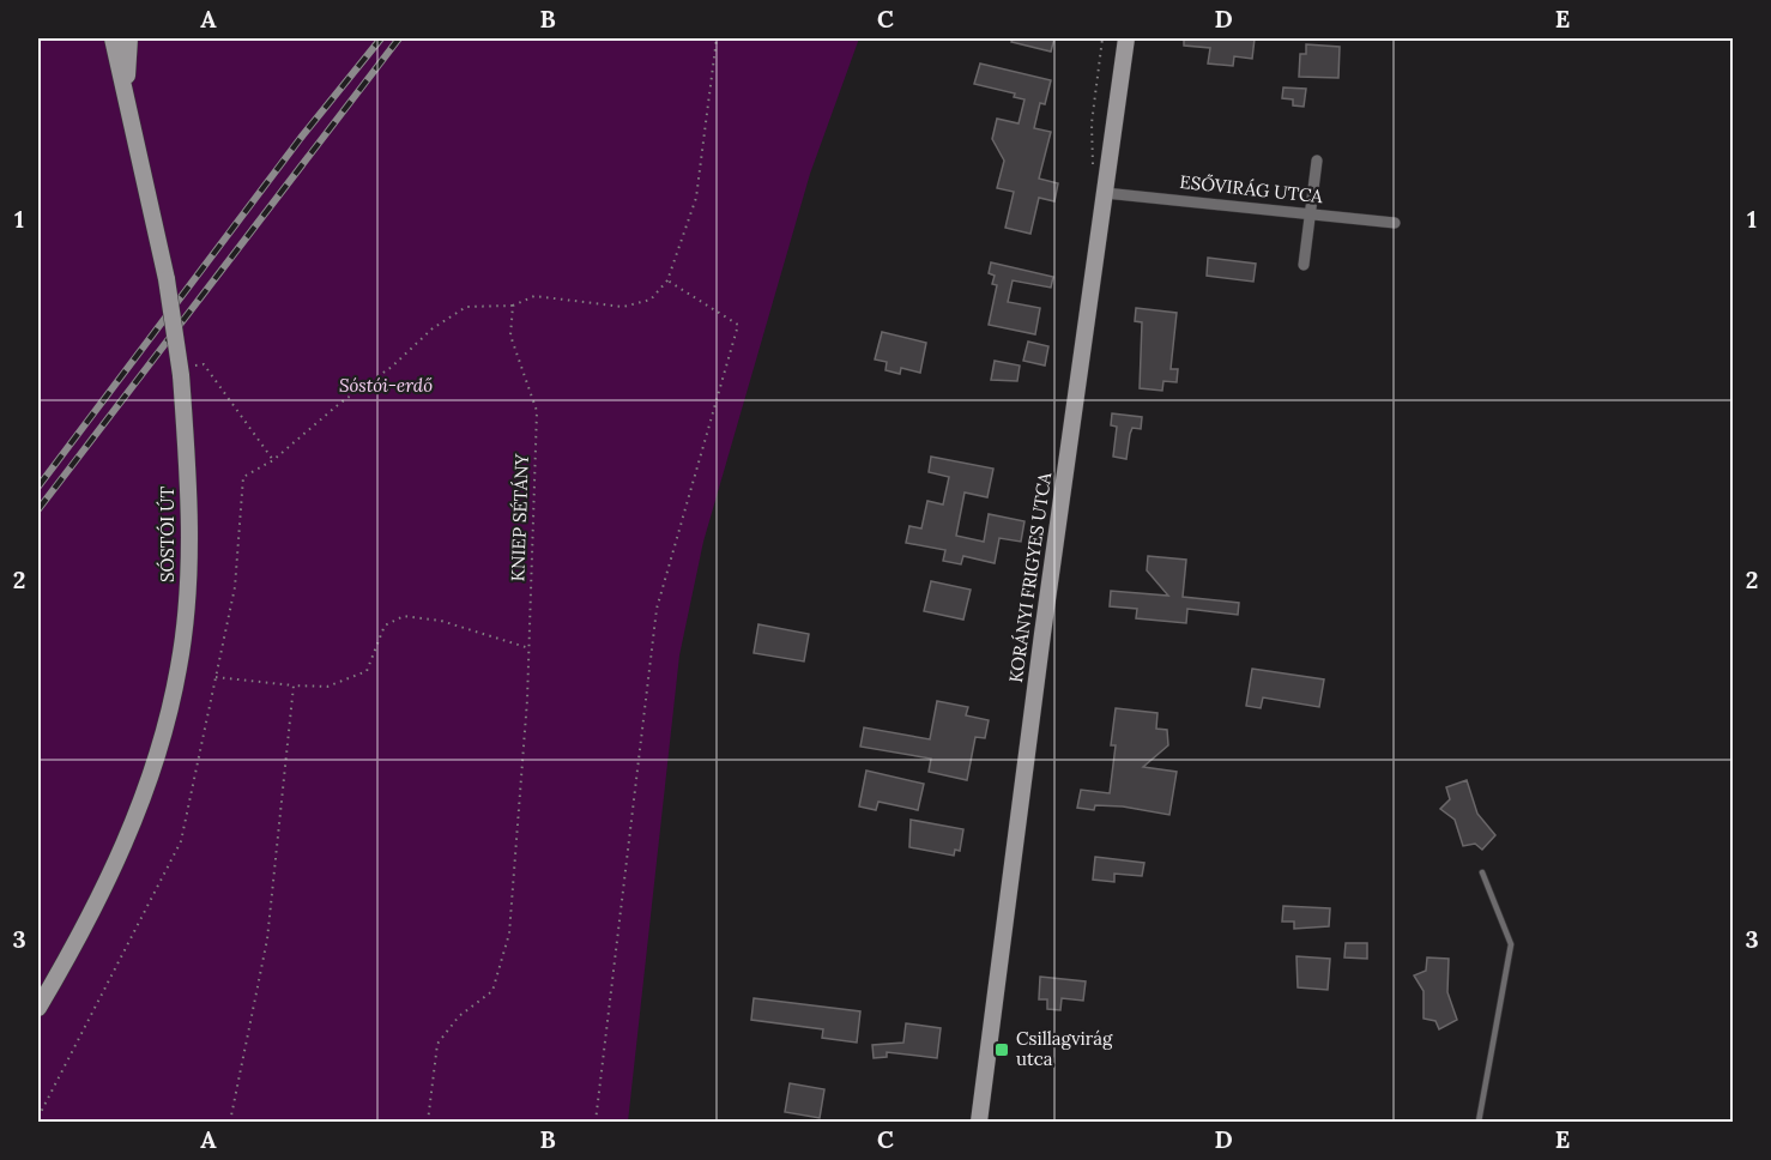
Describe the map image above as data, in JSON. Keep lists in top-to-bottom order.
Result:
{
  "streets": {
    "street": ["ESŐVIRÁG UTCA", "SÓSTÓI ÚT", "KORÁNYI FRIGYES UTCA"],
    "path": ["KNIEP SÉTÁNY"]
  },
  "crossings": [
    ["ESŐVIRÁG UTCA", "KORÁNYI FRIGYES UTCA"]
  ],
  "parks": ["Sóstói-erdő"],
  "places": {
    "transit": ["Csillagvirág utca"]
  },
  "grid": {
    "columns": [
      "A",
      "B",
      "C",
      "D",
      "E"
    ],
    "rows": ["1", "2", "3"]
  }
}
